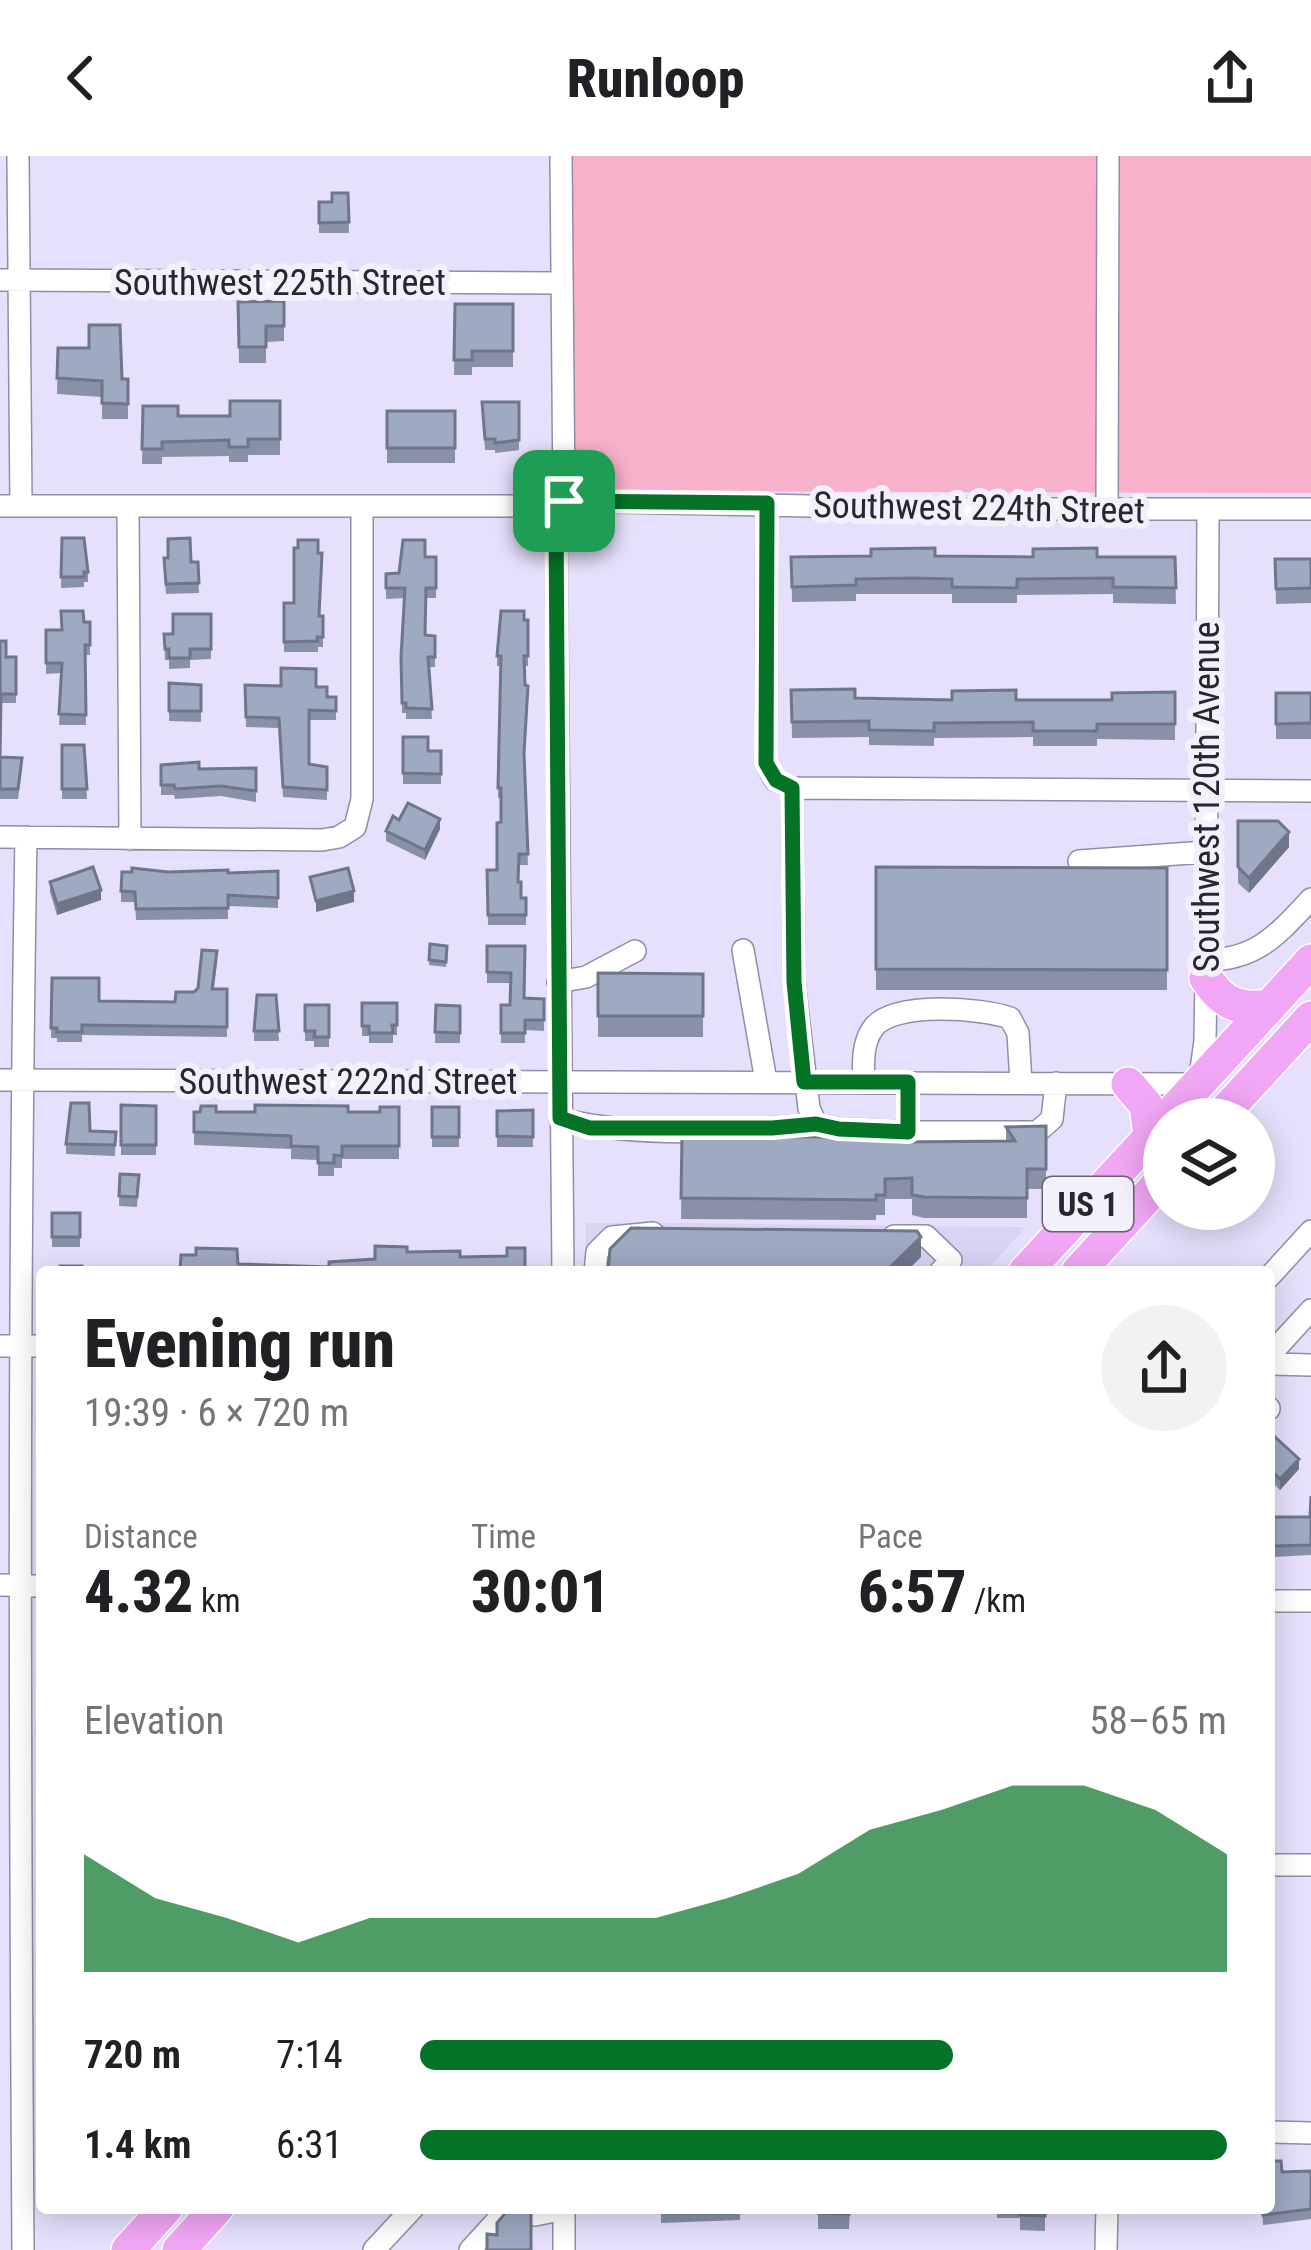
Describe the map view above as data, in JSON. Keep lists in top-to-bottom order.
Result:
{
  "streets": {
    "highway": ["US 1"],
    "street": [
      "Southwest 225th Street",
      "Southwest 224th Street",
      "Southwest 120th Avenue",
      "Southwest 222nd Street"
    ]
  },
  "crossings": [
    ["Southwest 224th Street", "Southwest 120th Avenue"],
    ["Southwest 120th Avenue", "Southwest 222nd Street"],
    ["Southwest 120th Avenue", "US 1"],
    ["Southwest 222nd Street", "US 1"]
  ],
  "page": {
    "header": "Runloop",
    "heading": ["Evening run", "19:39 · 6 × 720 m"],
    "stats": [
      ["Distance", "4.32 km"],
      ["Time", "30:01"],
      ["Pace", "6:57 /km"]
    ],
    "chart": ["Elevation", "58–65 m"],
    "list": [
      {
        "name": "720 m",
        "note": "7:14"
      },
      {
        "name": "1.4 km",
        "note": "6:31"
      }
    ]
  }
}
